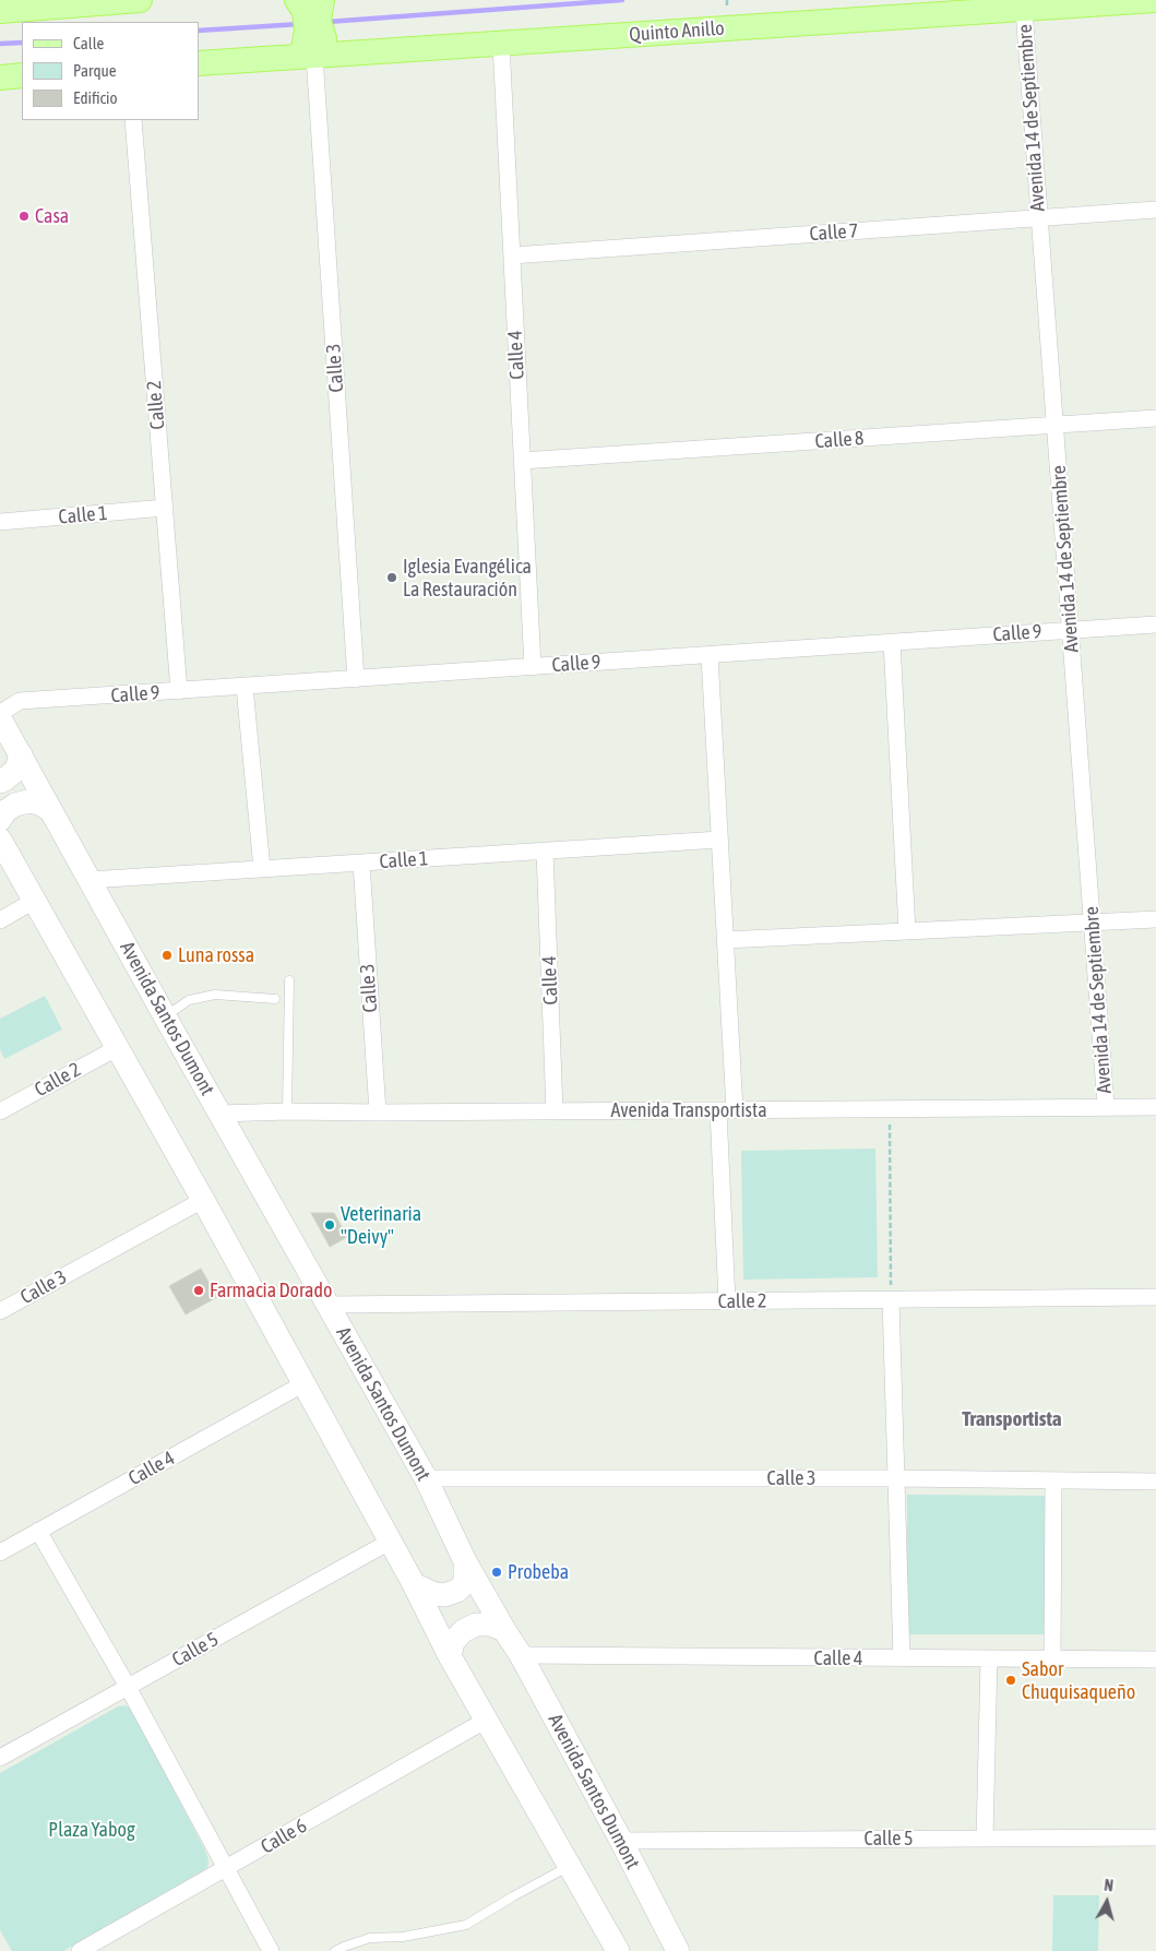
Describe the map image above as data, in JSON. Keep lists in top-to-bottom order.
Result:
{
  "streets": {
    "main road": ["Quinto Anillo", "Avenida Santos Dumont"],
    "street": [
      "Avenida 14 de Septiembre",
      "Calle 7",
      "Calle 4",
      "Calle 3",
      "Calle 2",
      "Calle 8",
      "Calle 1",
      "Calle 9",
      "Avenida Transportista",
      "Calle 5",
      "Calle 6"
    ]
  },
  "crossings": [
    ["Quinto Anillo", "Avenida 14 de Septiembre"],
    ["Quinto Anillo", "Calle 4"],
    ["Quinto Anillo", "Calle 3"],
    ["Avenida 14 de Septiembre", "Calle 7"],
    ["Avenida 14 de Septiembre", "Calle 8"],
    ["Avenida 14 de Septiembre", "Calle 9"],
    ["Avenida 14 de Septiembre", "Avenida Transportista"],
    ["Calle 7", "Calle 4"],
    ["Calle 4", "Calle 8"],
    ["Calle 4", "Calle 1"],
    ["Calle 4", "Calle 9"],
    ["Calle 4", "Avenida Santos Dumont"],
    ["Calle 4", "Avenida Transportista"],
    ["Calle 3", "Calle 1"],
    ["Calle 3", "Calle 9"],
    ["Calle 3", "Avenida Santos Dumont"],
    ["Calle 3", "Avenida Transportista"],
    ["Calle 2", "Calle 1"],
    ["Calle 2", "Calle 9"],
    ["Calle 2", "Avenida Santos Dumont"],
    ["Calle 1", "Avenida Santos Dumont"],
    ["Avenida Santos Dumont", "Avenida Transportista"],
    ["Avenida Santos Dumont", "Calle 5"]
  ],
  "districts": ["Transportista"],
  "parks": ["Plaza Yabog"],
  "places": [
    "Casa",
    "Iglesia Evangélica La Restauración",
    "Luna rossa",
    "Veterinaria \"Deivy\"",
    "Farmacia Dorado",
    "Probeba",
    "Sabor Chuquisaqueño"
  ],
  "legend": ["Calle", "Parque", "Edificio"],
  "north": "top"
}
